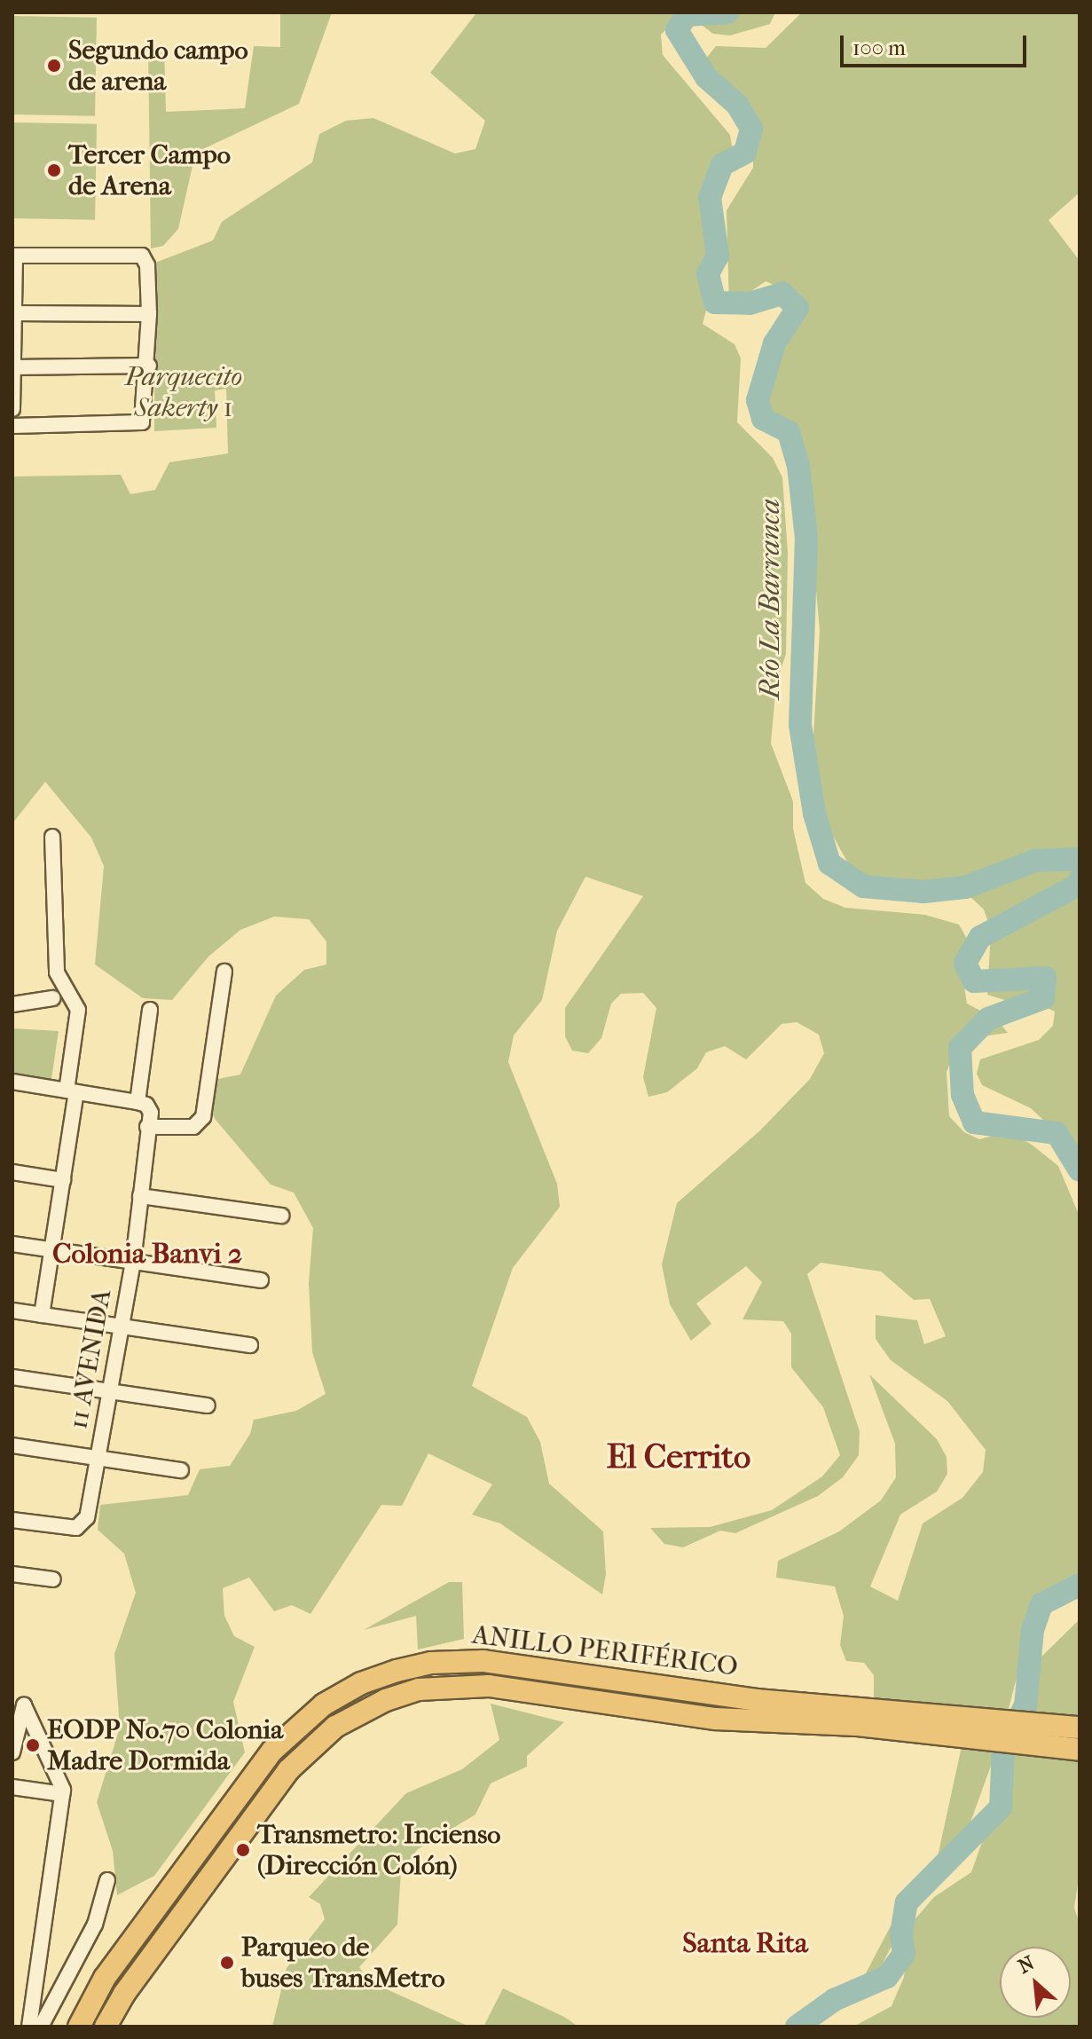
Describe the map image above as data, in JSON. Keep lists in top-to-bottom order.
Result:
{
  "streets": {
    "highway": ["ANILLO PERIFÉRICO"],
    "street": ["11 AVENIDA"]
  },
  "districts": ["Colonia Banvi 2", "El Cerrito", "Santa Rita"],
  "water": ["Río La Barranca"],
  "parks": ["Parquecito Sakerty 1"],
  "places": [
    "Segundo campo de arena",
    "Tercer Campo de Arena",
    "EODP No.70 Colonia Madre Dormida",
    "Transmetro: Incienso (Dirección Colón)",
    "Parqueo de buses TransMetro"
  ],
  "scale_bar": "100 m",
  "north": "top left"
}
